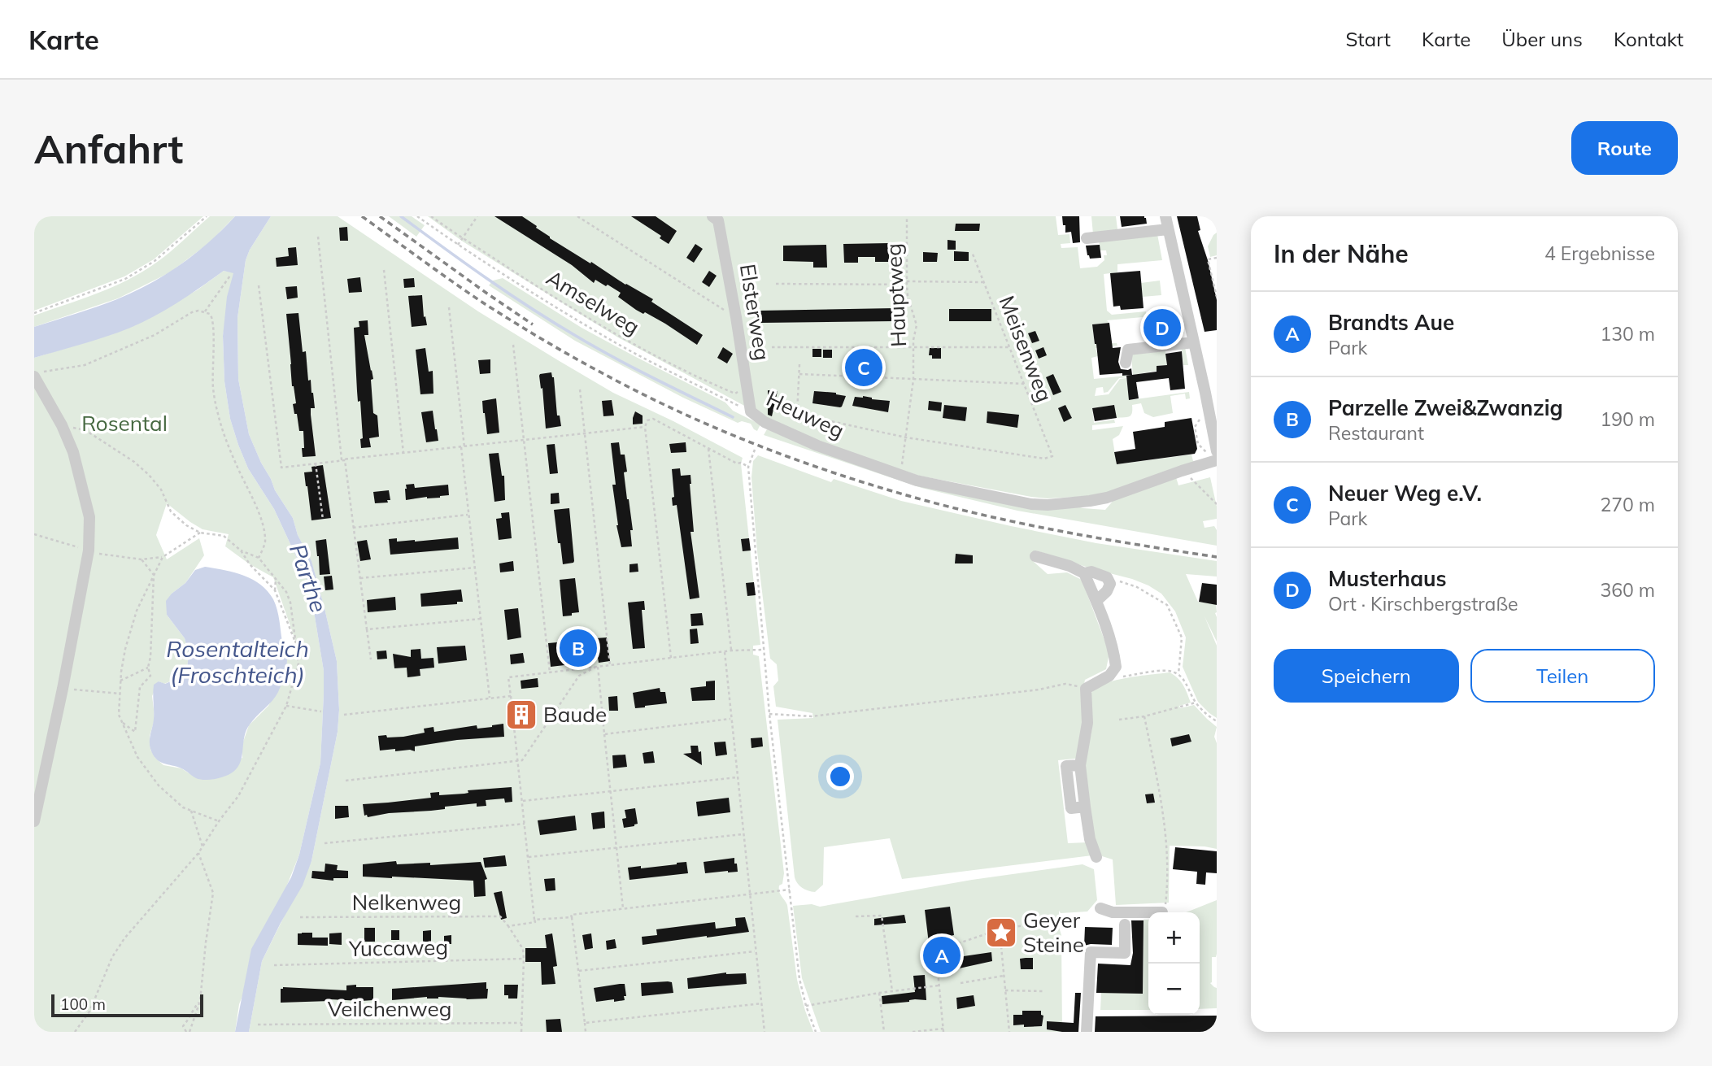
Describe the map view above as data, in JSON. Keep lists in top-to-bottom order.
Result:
{
  "streets": {
    "street": ["Elsterweg", "Heuweg"],
    "path": [
      "Hauptweg",
      "Amselweg",
      "Meisenweg",
      "Nelkenweg",
      "Yuccaweg",
      "Veilchenweg"
    ]
  },
  "crossings": [
    ["Hauptweg", "Meisenweg"],
    ["Hauptweg", "Heuweg"],
    ["Amselweg", "Elsterweg"],
    ["Elsterweg", "Heuweg"]
  ],
  "water": ["Parthe", "Rosentalteich (Froschteich)"],
  "parks": ["Rosental"],
  "places": {
    "building": ["Baude"],
    "place": ["Geyer Steine"]
  },
  "scale_bar": "100 m",
  "page": {
    "header": "Karte",
    "nav": [
      "Start",
      "Karte",
      "Über uns",
      "Kontakt"
    ],
    "buttons": [
      "Route",
      ["Speichern", "Teilen"]
    ],
    "title": "Anfahrt",
    "heading": ["In der Nähe", "4 Ergebnisse"],
    "list": [
      {
        "mark": "A",
        "name": "Brandts Aue",
        "note": "Park",
        "value": "130 m"
      },
      {
        "mark": "B",
        "name": "Parzelle Zwei&Zwanzig",
        "note": "Restaurant",
        "value": "190 m"
      },
      {
        "mark": "C",
        "name": "Neuer Weg e.V.",
        "note": "Park",
        "value": "270 m"
      },
      {
        "mark": "D",
        "name": "Musterhaus",
        "note": "Ort · Kirschbergstraße",
        "value": "360 m"
      }
    ],
    "pins": [
      "D",
      "C",
      "B",
      "A"
    ],
    "map_buttons": ["+", "−"],
    "scale": "100 m"
  }
}
